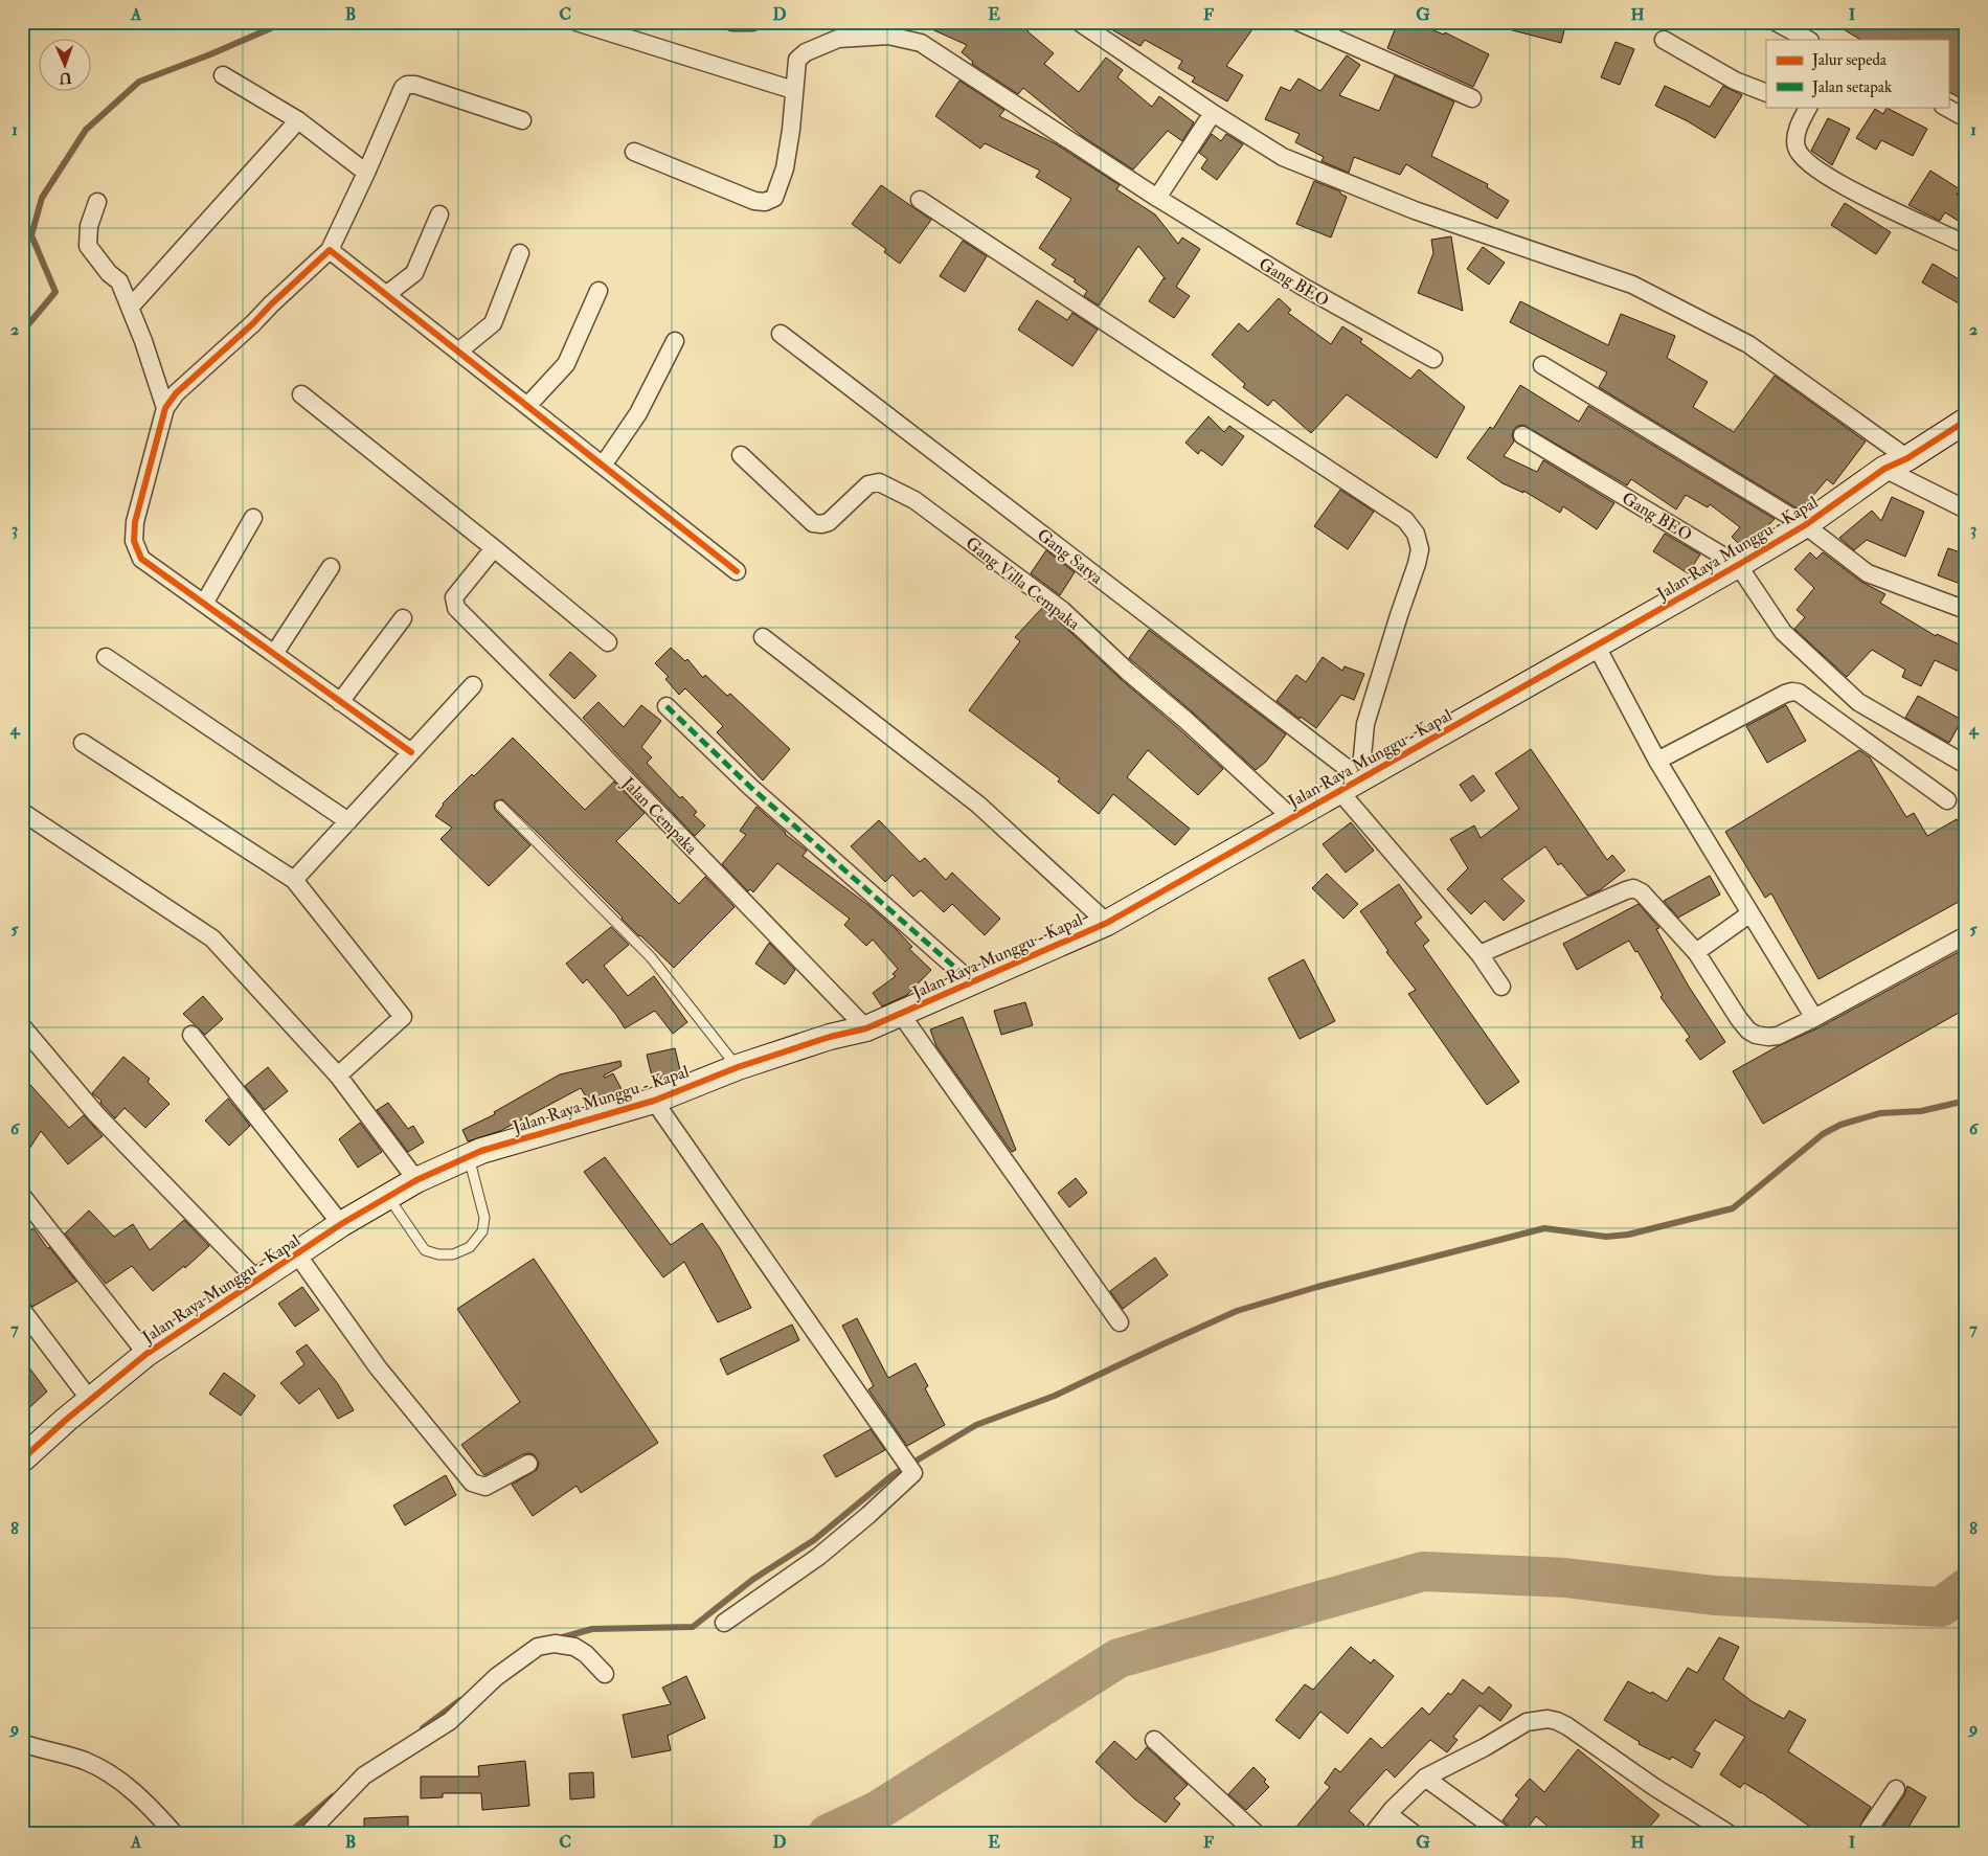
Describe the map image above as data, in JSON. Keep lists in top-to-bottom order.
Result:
{
  "streets": {
    "street": [
      "Gang BEO",
      "Jalan Raya Munggu - Kapal",
      "Gang Satya",
      "Gang Villa Cempaka",
      "Jalan Cempaka"
    ]
  },
  "crossings": [
    ["Gang BEO", "Jalan Raya Munggu - Kapal"],
    ["Jalan Raya Munggu - Kapal", "Gang Satya"],
    ["Jalan Raya Munggu - Kapal", "Gang Villa Cempaka"],
    ["Jalan Raya Munggu - Kapal", "Jalan Cempaka"]
  ],
  "legend": ["Jalur sepeda", "Jalan setapak"],
  "north": "bottom",
  "grid": {
    "columns": [
      "A",
      "B",
      "C",
      "D",
      "E",
      "F",
      "G",
      "H",
      "I"
    ],
    "rows": [
      "1",
      "2",
      "3",
      "4",
      "5",
      "6",
      "7",
      "8",
      "9"
    ]
  }
}
